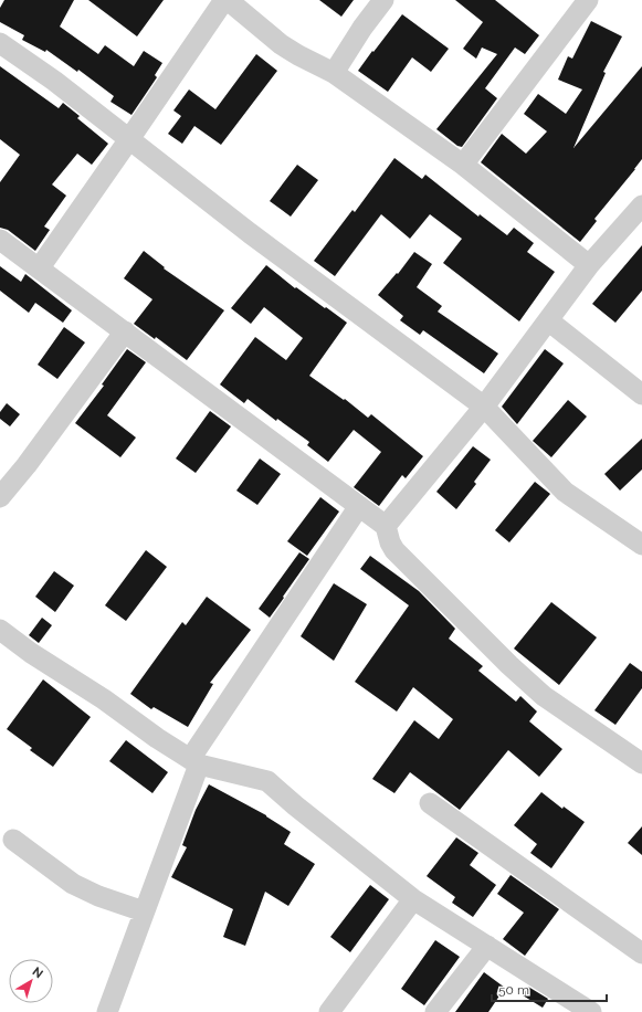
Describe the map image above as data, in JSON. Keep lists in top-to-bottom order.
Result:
{
  "scale_bar": "50 m",
  "north": "top right"
}
